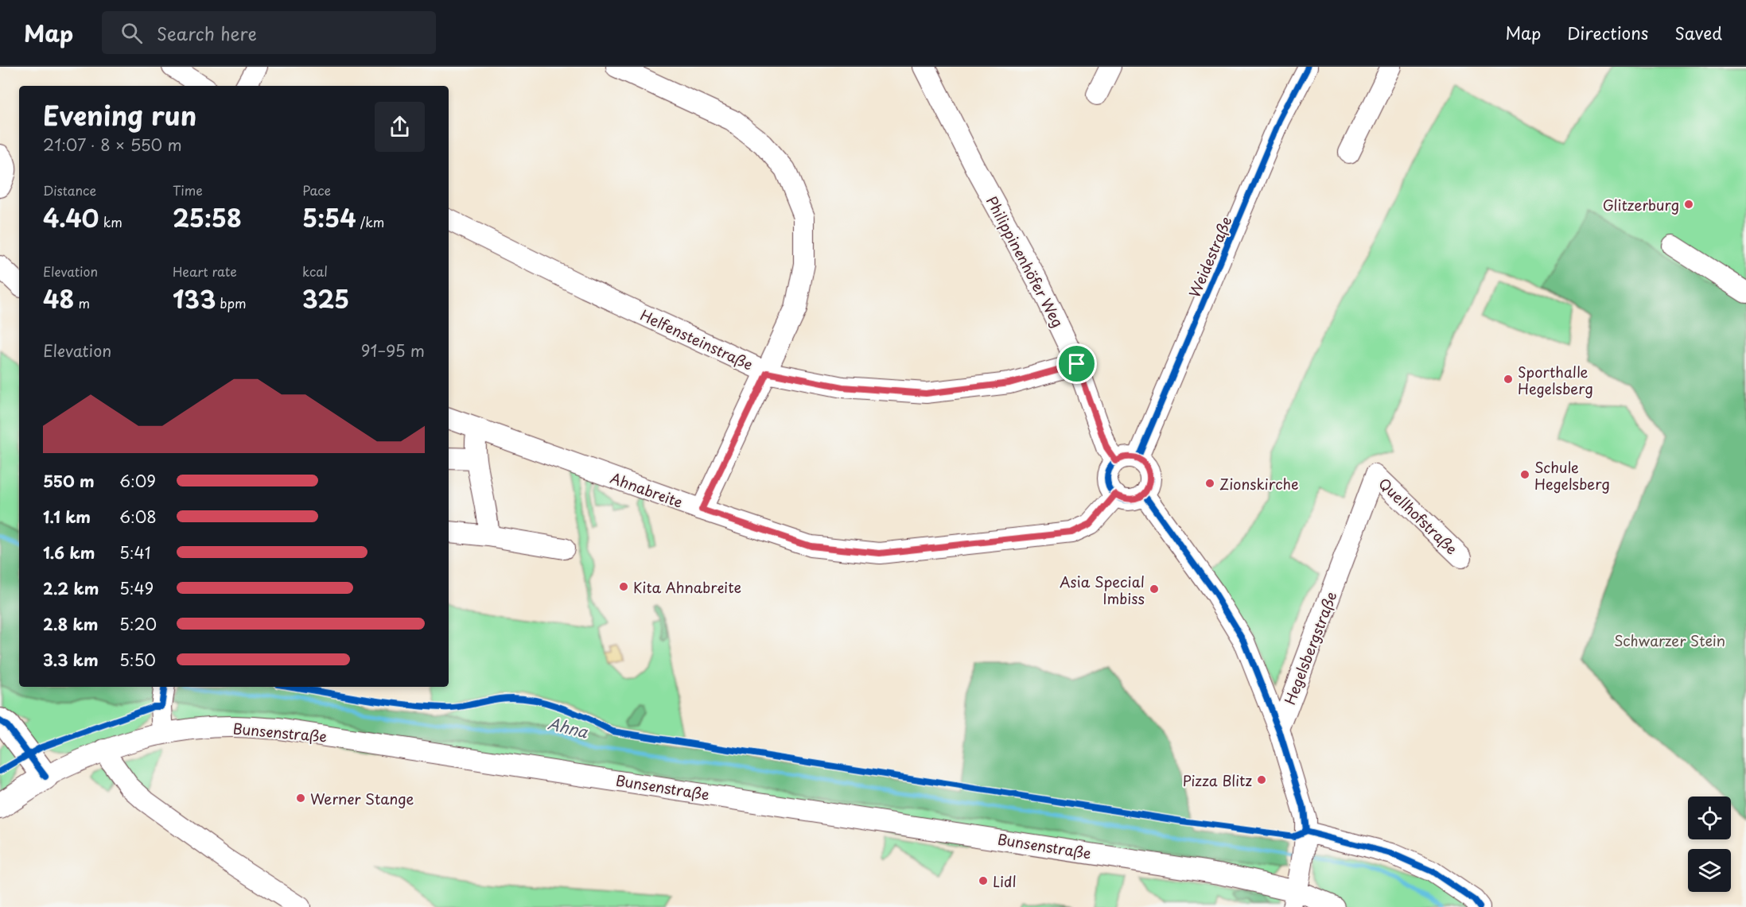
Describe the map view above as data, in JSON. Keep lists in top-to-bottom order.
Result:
{
  "streets": {
    "main road": ["Bunsenstraße"],
    "street": [
      "Weidestraße",
      "Philippinenhöfer Weg",
      "Helfensteinstraße",
      "Ahnabreite",
      "Quellhofstraße",
      "Hegelsbergstraße"
    ]
  },
  "crossings": [
    ["Weidestraße", "Philippinenhöfer Weg"],
    ["Weidestraße", "Ahnabreite"],
    ["Philippinenhöfer Weg", "Helfensteinstraße"],
    ["Philippinenhöfer Weg", "Ahnabreite"],
    ["Quellhofstraße", "Hegelsbergstraße"]
  ],
  "water": ["Ahna"],
  "parks": ["Schwarzer Stein"],
  "places": [
    "Glitzerburg",
    "Sporthalle Hegelsberg",
    "Schule Hegelsberg",
    "Zionskirche",
    "Kita Ahnabreite",
    "Asia Special Imbiss",
    "Pizza Blitz",
    "Werner Stange",
    "Lidl"
  ],
  "page": {
    "header": "Map",
    "search": "Search here",
    "nav": ["Map", "Directions", "Saved"],
    "heading": ["Evening run", "21:07 · 8 × 550 m"],
    "stats": [
      ["Distance", "4.40 km"],
      ["Time", "25:58"],
      ["Pace", "5:54 /km"],
      ["Elevation", "48 m"],
      ["Heart rate", "133 bpm"],
      ["kcal", "325"]
    ],
    "chart": ["Elevation", "91–95 m"],
    "list": [
      {
        "name": "550 m",
        "note": "6:09"
      },
      {
        "name": "1.1 km",
        "note": "6:08"
      },
      {
        "name": "1.6 km",
        "note": "5:41"
      },
      {
        "name": "2.2 km",
        "note": "5:49"
      },
      {
        "name": "2.8 km",
        "note": "5:20"
      },
      {
        "name": "3.3 km",
        "note": "5:50"
      }
    ]
  }
}
